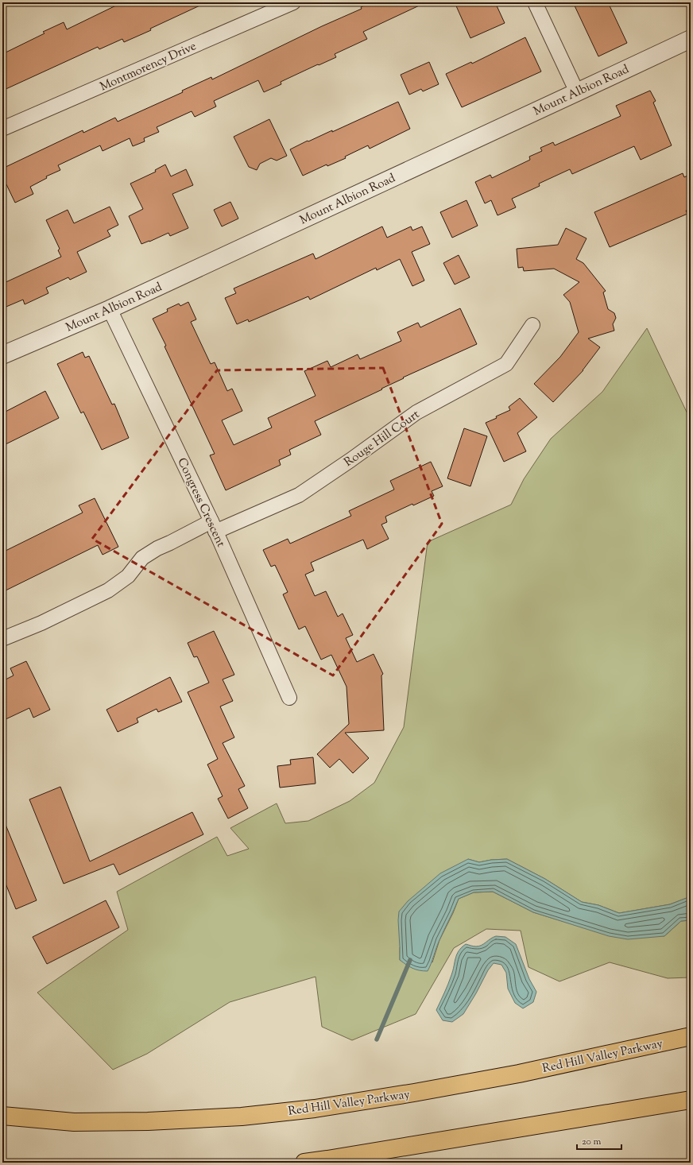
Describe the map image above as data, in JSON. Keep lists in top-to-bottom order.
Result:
{
  "streets": {
    "highway": ["Red Hill Valley Parkway"],
    "street": [
      "Montmorency Drive",
      "Mount Albion Road",
      "Rouge Hill Court",
      "Congress Crescent"
    ]
  },
  "crossings": [
    ["Mount Albion Road", "Congress Crescent"],
    ["Rouge Hill Court", "Congress Crescent"]
  ],
  "scale_bar": "20 m"
}
